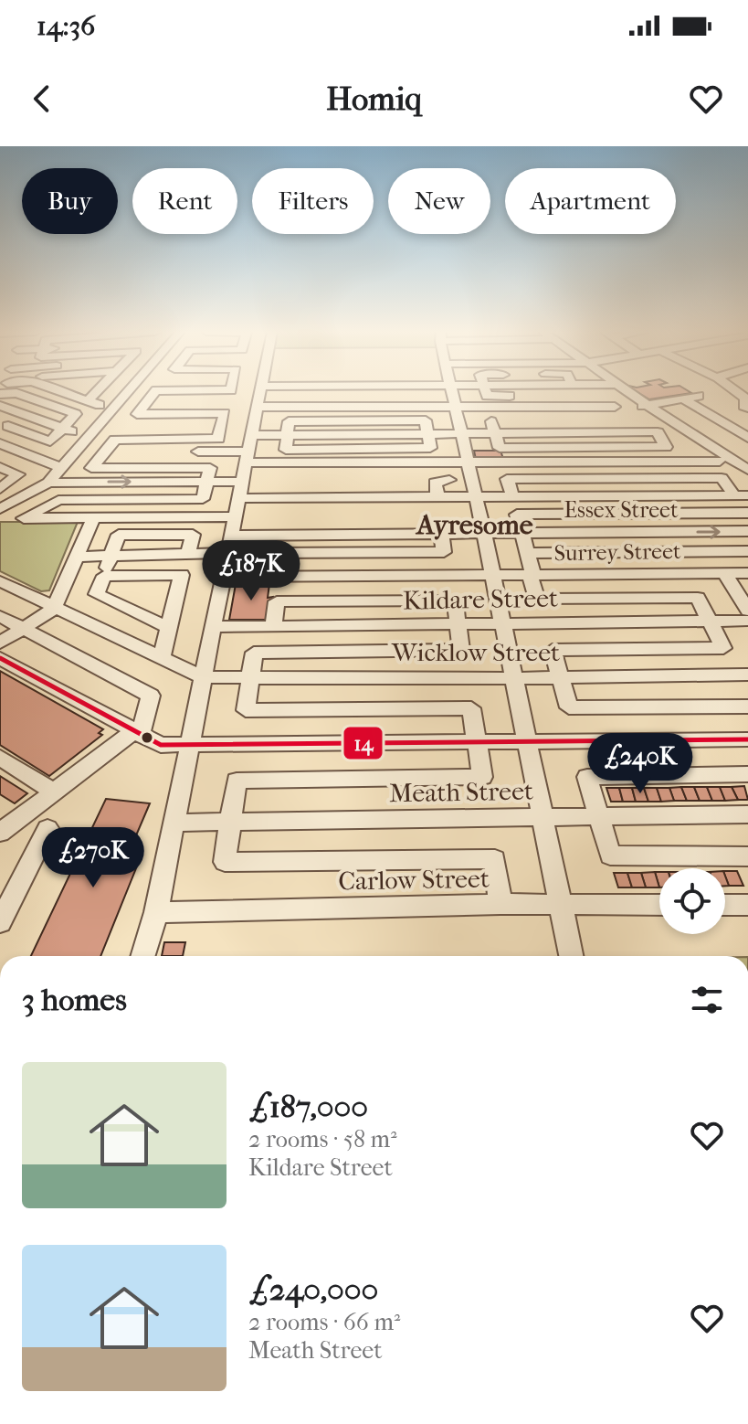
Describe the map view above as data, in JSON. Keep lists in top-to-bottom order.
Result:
{
  "streets": {
    "street": [
      "Essex Street",
      "Surrey Street",
      "Kildare Street",
      "Wicklow Street",
      "Meath Street",
      "Carlow Street"
    ]
  },
  "districts": ["Ayresome"],
  "lines": ["transit line 14"],
  "page": {
    "status": "14:36",
    "header": "Homiq",
    "chip": [
      "Buy",
      "Rent",
      "Filters",
      "New",
      "Apartment"
    ],
    "price": ["£187K", "£240K", "£270K"],
    "heading": "3 homes",
    "list": [
      {
        "name": "£187,000",
        "note": "2 rooms · 58 m² · Kildare Street"
      },
      {
        "name": "£240,000",
        "note": "2 rooms · 66 m² · Meath Street"
      }
    ]
  }
}
